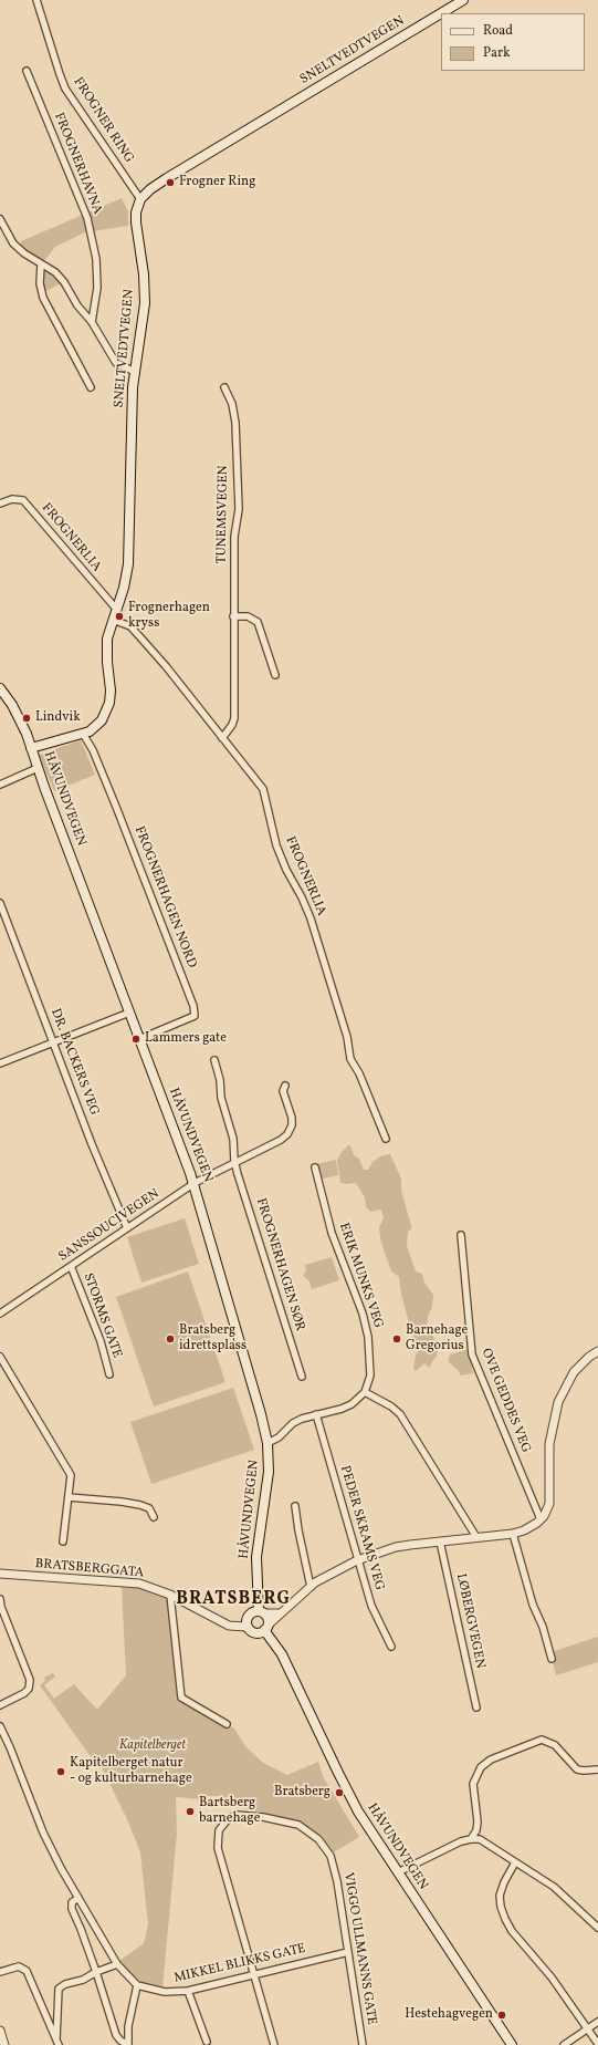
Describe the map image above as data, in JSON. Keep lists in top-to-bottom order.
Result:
{
  "streets": {
    "main road": ["SNELTVEDTVEGEN", "HÅVUNDVEGEN"],
    "street": [
      "FROGNER RING",
      "FROGNERHAVNA",
      "TUNEMSVEGEN",
      "FROGNERLIA",
      "FROGNERHAGEN NORD",
      "DR. BACKERS VEG",
      "SANSSOUCIVEGEN",
      "FROGNERHAGEN SØR",
      "ERIK MUNKS VEG",
      "STORMS GATE",
      "OVE GEDDES VEG",
      "PEDER SKRAMS VEG",
      "BRATSBERGGATA",
      "LØBERGVEGEN",
      "VIGGO ULLMANNS GATE",
      "MIKKEL BLIKKS GATE"
    ]
  },
  "crossings": [
    ["SNELTVEDTVEGEN", "FROGNER RING"],
    ["SNELTVEDTVEGEN", "FROGNERLIA"],
    ["SNELTVEDTVEGEN", "HÅVUNDVEGEN"],
    ["SNELTVEDTVEGEN", "FROGNERHAGEN NORD"],
    ["TUNEMSVEGEN", "FROGNERLIA"],
    ["HÅVUNDVEGEN", "FROGNERHAGEN NORD"],
    ["HÅVUNDVEGEN", "SANSSOUCIVEGEN"],
    ["HÅVUNDVEGEN", "BRATSBERGGATA"],
    ["DR. BACKERS VEG", "SANSSOUCIVEGEN"],
    ["SANSSOUCIVEGEN", "FROGNERHAGEN SØR"],
    ["SANSSOUCIVEGEN", "STORMS GATE"],
    ["VIGGO ULLMANNS GATE", "MIKKEL BLIKKS GATE"]
  ],
  "districts": ["BRATSBERG"],
  "parks": ["Kapitelberget"],
  "places": [
    "Frogner Ring",
    "Frognerhagen kryss",
    "Lindvik",
    "Lammers gate",
    "Bratsberg idrettsplass",
    "Barnehage Gregorius",
    "Kapitelberget natur - og kulturbarnehage",
    "Bratsberg",
    "Bartsberg barnehage",
    "Hestehagvegen"
  ],
  "legend": ["Road", "Park"]
}
